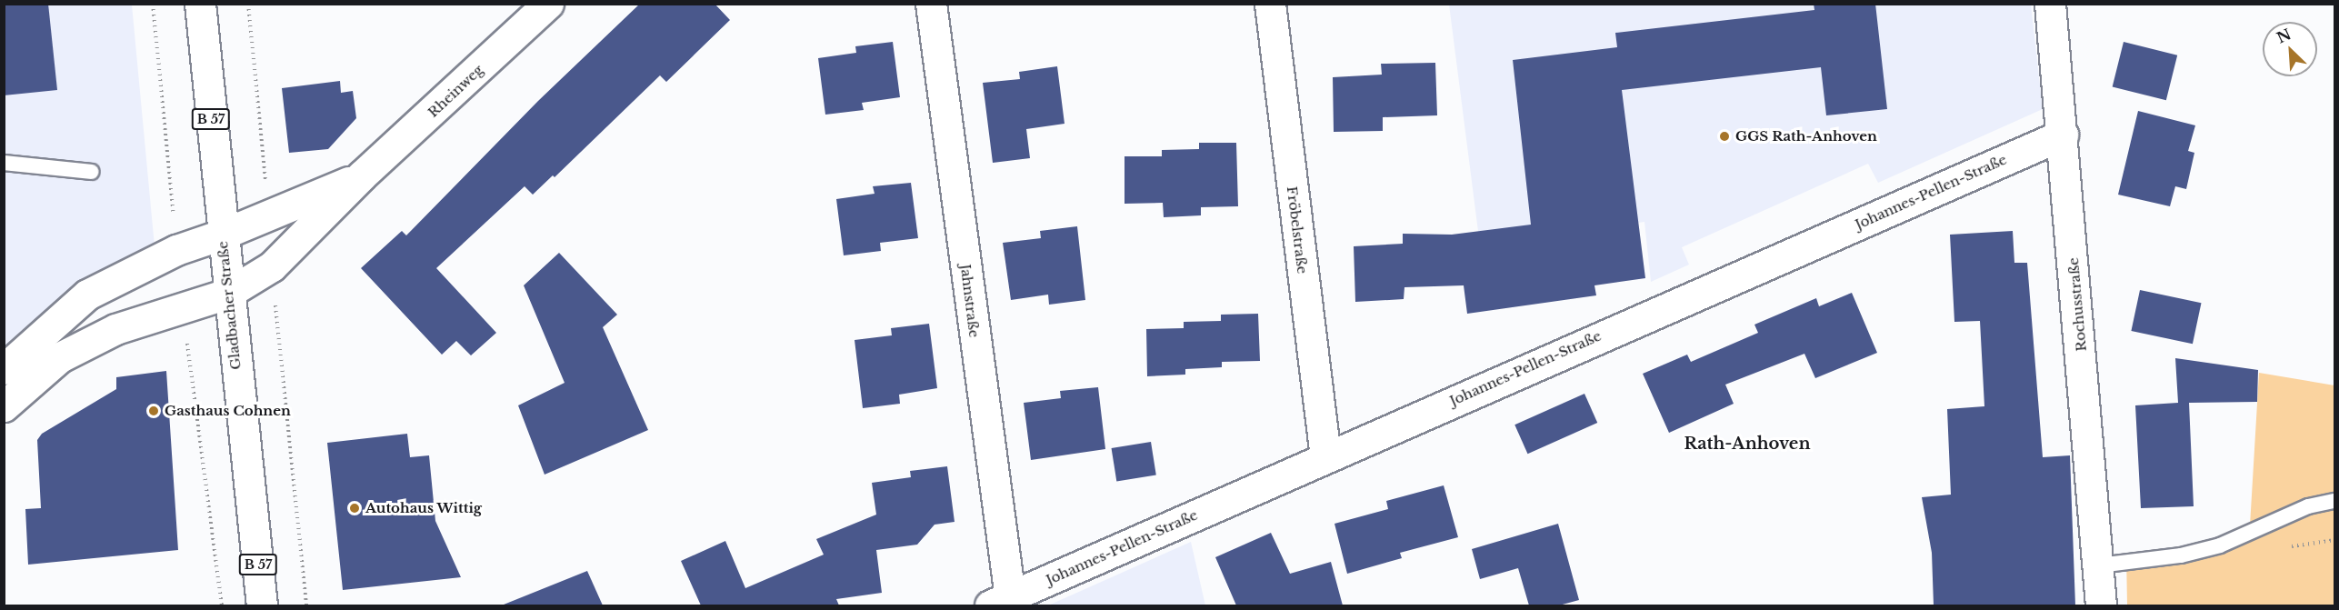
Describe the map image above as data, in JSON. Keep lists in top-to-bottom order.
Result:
{
  "streets": {
    "street": [
      "Rheinweg",
      "B 57",
      "Johannes-Pellen-Straße",
      "Fröbelstraße",
      "Jahnstraße",
      "Rochusstraße",
      "Gladbacher Straße"
    ]
  },
  "crossings": [
    ["Rheinweg", "Gladbacher Straße"],
    ["Johannes-Pellen-Straße", "Fröbelstraße"],
    ["Johannes-Pellen-Straße", "Jahnstraße"],
    ["Johannes-Pellen-Straße", "Rochusstraße"]
  ],
  "districts": ["Rath-Anhoven"],
  "places": ["GGS Rath-Anhoven", "Gasthaus Cohnen", "Autohaus Wittig"],
  "north": "top left"
}
